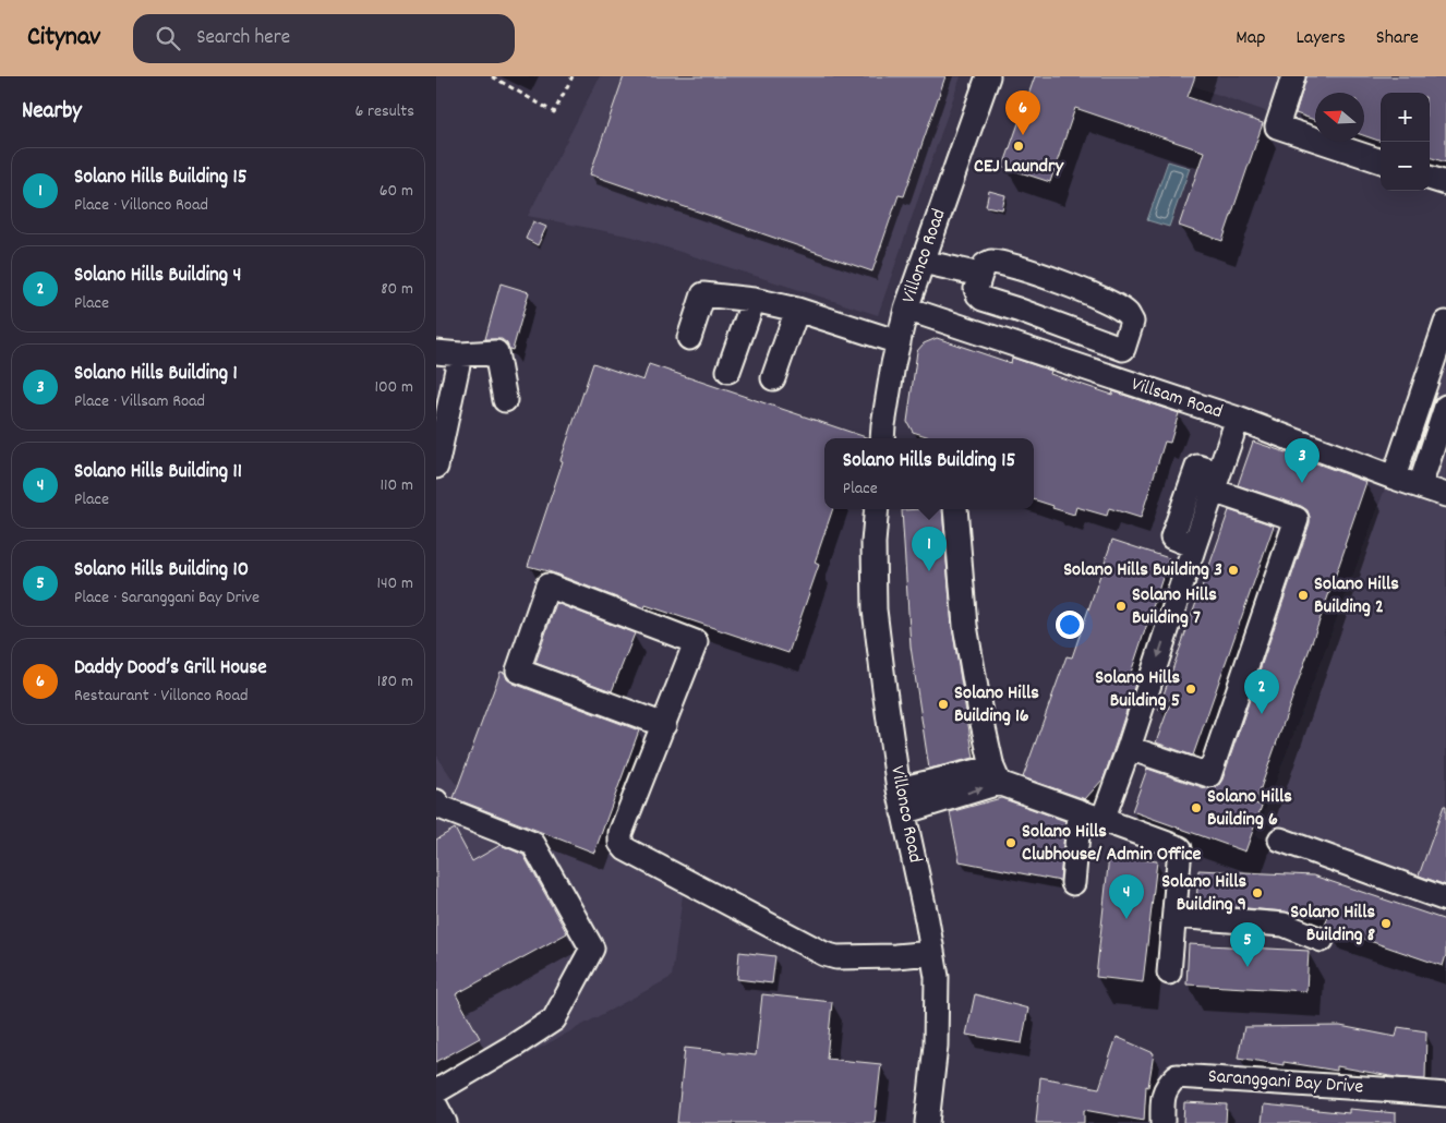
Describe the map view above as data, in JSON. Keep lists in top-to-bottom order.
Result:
{
  "streets": {
    "street": ["Villonco Road", "Villsam Road", "Saranggani Bay Drive"]
  },
  "crossings": [
    ["Villonco Road", "Villsam Road"]
  ],
  "places": [
    "CEJ Laundry",
    "Solano Hills Building 3",
    "Solano Hills Building 2",
    "Solano Hills Building 7",
    "Solano Hills Building 5",
    "Solano Hills Building 16",
    "Solano Hills Building 6",
    "Solano Hills Clubhouse/ Admin Office",
    "Solano Hills Building 9",
    "Solano Hills Building 8"
  ],
  "north": "left",
  "page": {
    "header": "Citynav",
    "search": "Search here",
    "nav": ["Map", "Layers", "Share"],
    "heading": ["Nearby", "6 results"],
    "pins": [
      "6",
      "3",
      "1",
      "2",
      "4",
      "5"
    ],
    "map_buttons": ["+", "−"],
    "list": [
      {
        "mark": "1",
        "name": "Solano Hills Building 15",
        "note": "Place · Villonco Road",
        "value": "60 m"
      },
      {
        "mark": "2",
        "name": "Solano Hills Building 4",
        "note": "Place",
        "value": "80 m"
      },
      {
        "mark": "3",
        "name": "Solano Hills Building 1",
        "note": "Place · Villsam Road",
        "value": "100 m"
      },
      {
        "mark": "4",
        "name": "Solano Hills Building 11",
        "note": "Place",
        "value": "110 m"
      },
      {
        "mark": "5",
        "name": "Solano Hills Building 10",
        "note": "Place · Saranggani Bay Drive",
        "value": "140 m"
      },
      {
        "mark": "6",
        "name": "Daddy Dood’s Grill House",
        "note": "Restaurant · Villonco Road",
        "value": "180 m"
      }
    ],
    "popup": ["Solano Hills Building 15", "Place"]
  }
}
